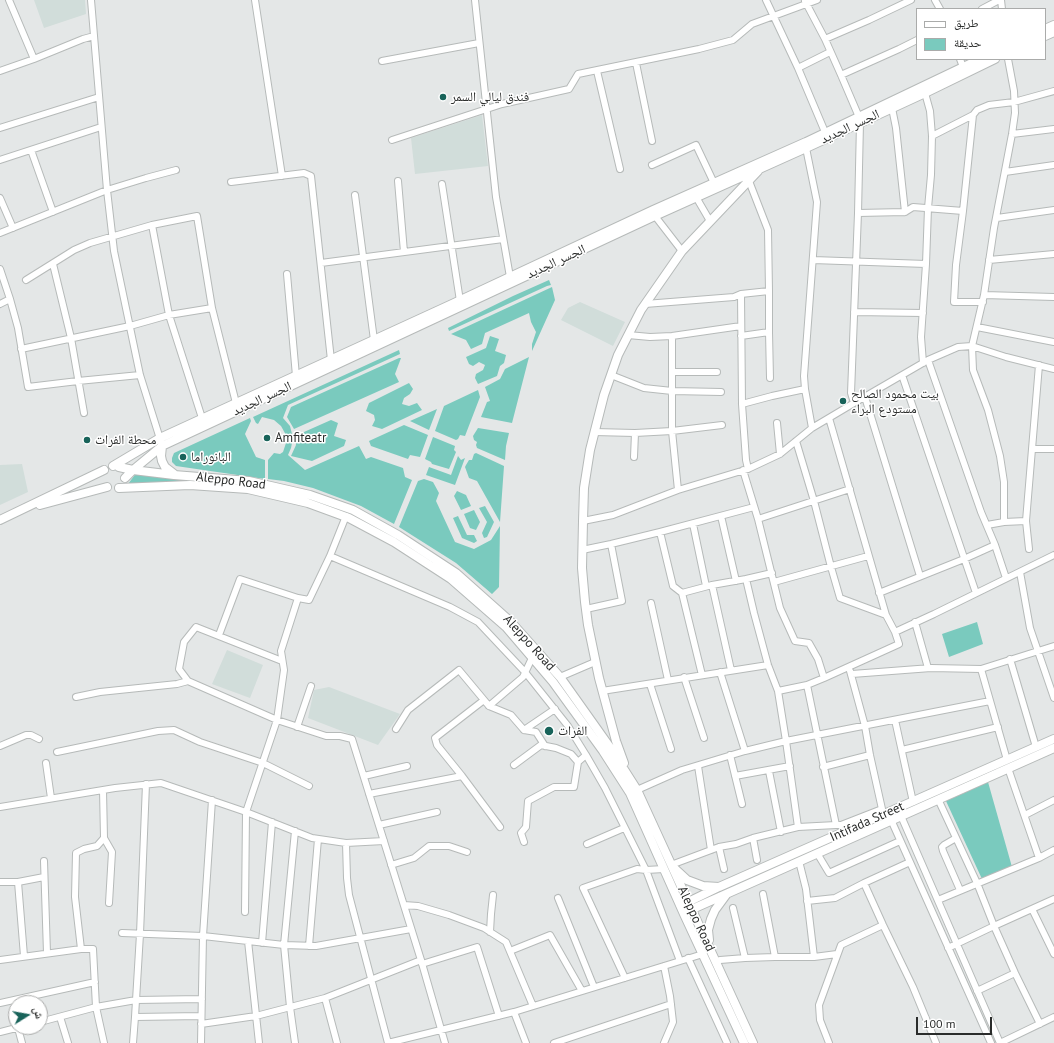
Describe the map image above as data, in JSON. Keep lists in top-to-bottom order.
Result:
{
  "streets": {
    "main road": ["الجسر الجديد", "Aleppo Road", "Intifada Street"]
  },
  "crossings": [
    ["الجسر الجديد", "Aleppo Road"],
    ["Aleppo Road", "Intifada Street"]
  ],
  "places": [
    "فندق ليالي السمر",
    "بيت محمود الصالح مستودع البراء",
    "Amfiteatr",
    "محطة الفرات",
    "البانوراما",
    "الفرات"
  ],
  "legend": ["طريق", "حديقة"],
  "scale_bar": "100 m",
  "north": "right"
}
